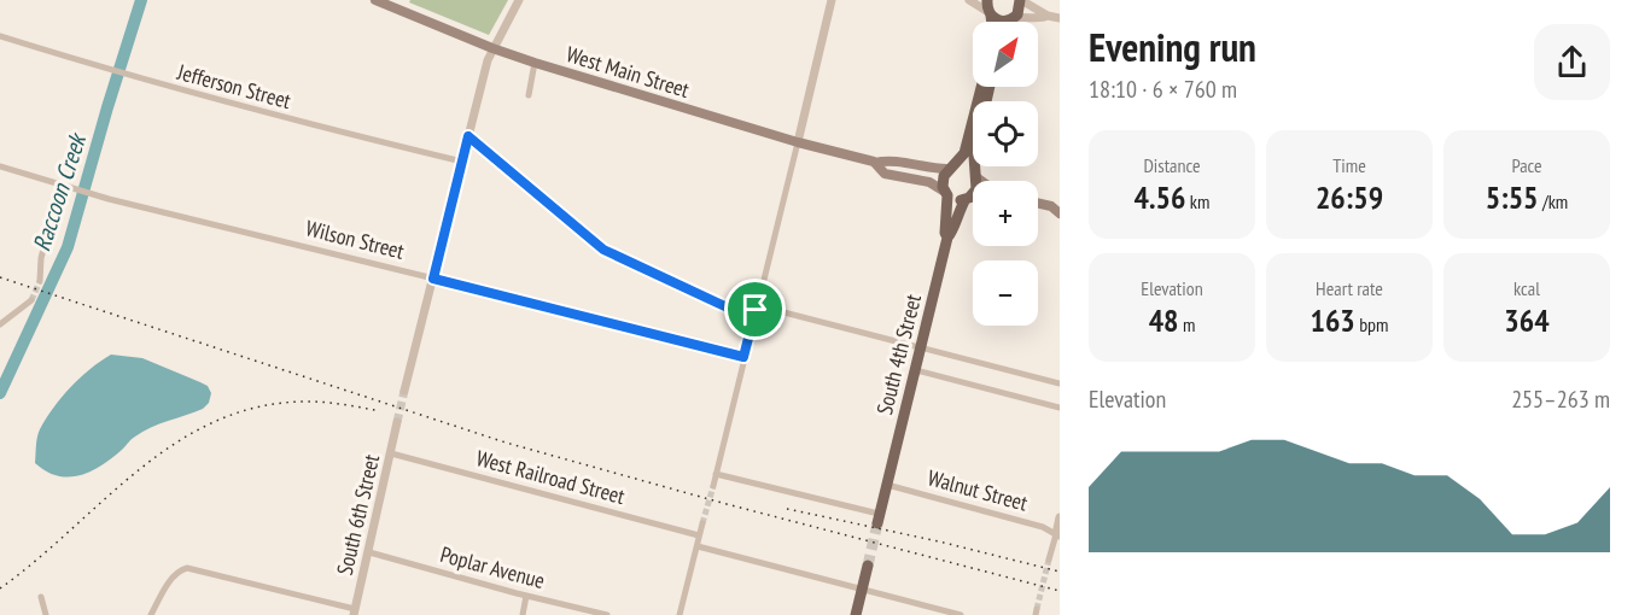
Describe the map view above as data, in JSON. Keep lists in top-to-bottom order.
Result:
{
  "streets": {
    "main road": ["West Main Street", "South 4th Street"],
    "street": [
      "Jefferson Street",
      "Wilson Street",
      "West Railroad Street",
      "Walnut Street",
      "South 6th Street",
      "Poplar Avenue"
    ]
  },
  "crossings": [
    ["South 4th Street", "Walnut Street"],
    ["West Railroad Street", "South 6th Street"],
    ["South 6th Street", "Poplar Avenue"]
  ],
  "water": ["Raccoon Creek"],
  "north": "top right",
  "page": {
    "heading": ["Evening run", "18:10 · 6 × 760 m"],
    "map_buttons": ["+", "−"],
    "stats": [
      ["Distance", "4.56 km"],
      ["Time", "26:59"],
      ["Pace", "5:55 /km"],
      ["Elevation", "48 m"],
      ["Heart rate", "163 bpm"],
      ["kcal", "364"]
    ],
    "chart": ["Elevation", "255–263 m"]
  }
}
